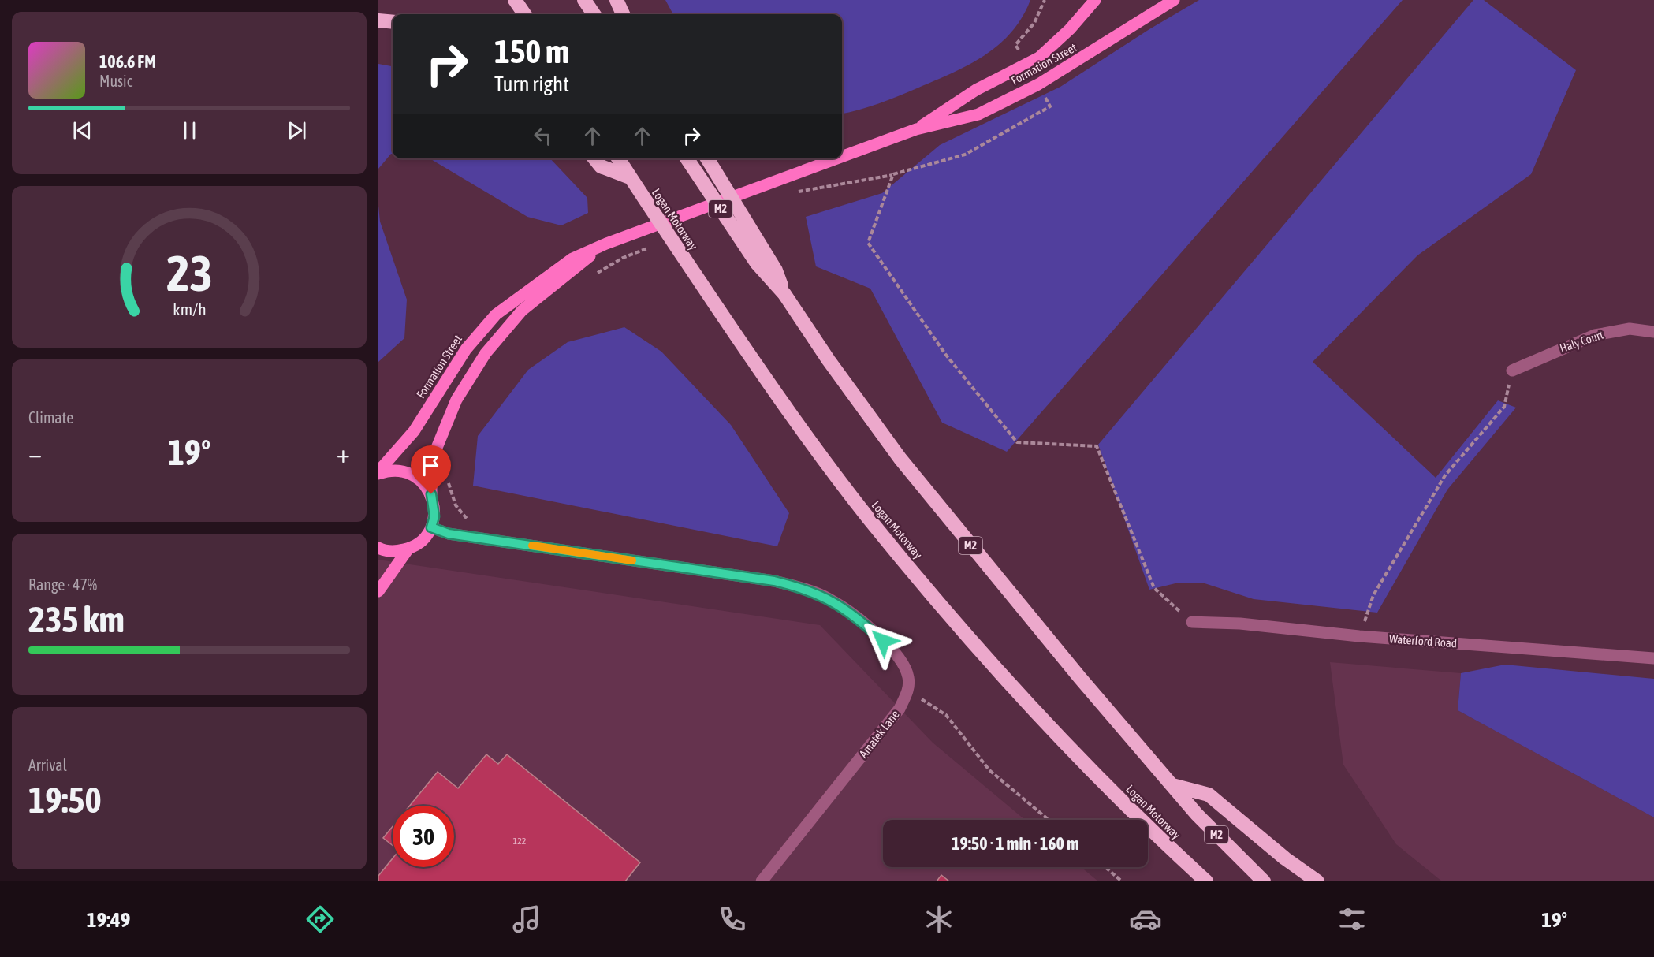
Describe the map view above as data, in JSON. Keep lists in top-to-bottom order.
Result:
{
  "streets": {
    "highway": ["M2", "Logan Motorway"],
    "main road": ["Formation Street"],
    "street": ["Haly Court", "Waterford Road", "Amatek Lane"]
  },
  "house_numbers": ["122"],
  "page": {
    "turn": ["150 m", "Turn right"],
    "song": ["106.6 FM", "Music"],
    "tile": [
      "Climate",
      ["Range · 47%", "235 km"],
      ["Arrival", "19:50"]
    ],
    "heat": ["−", "19°", "+"],
    "limit": "30",
    "trip": "19:50 · 1 min · 160 m",
    "tabs": ["19:49", "19°"],
    "gauge": ["23", "km/h"]
  }
}
